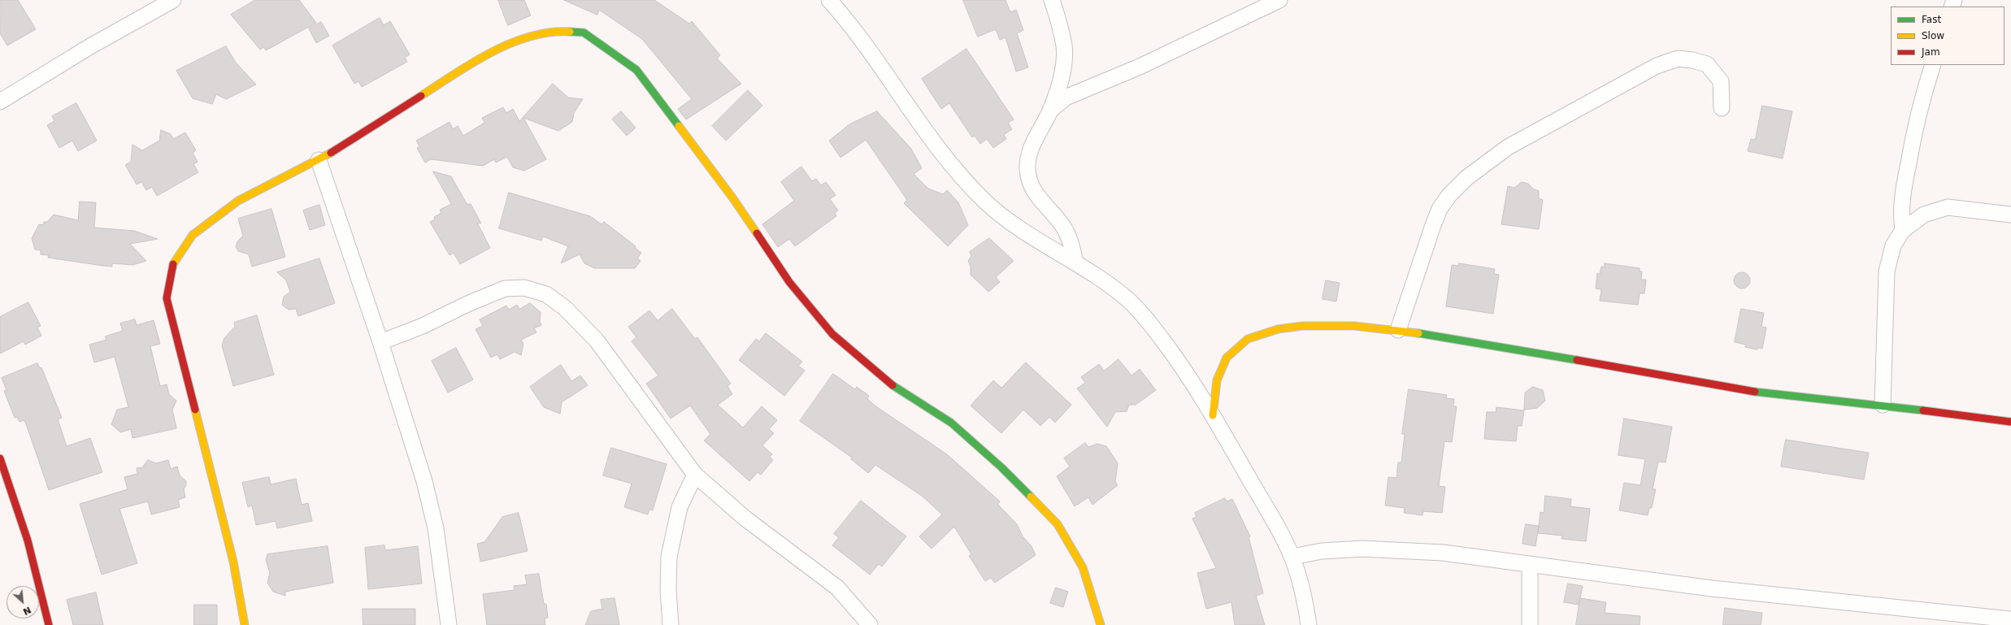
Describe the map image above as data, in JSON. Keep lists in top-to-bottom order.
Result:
{
  "legend": ["Fast", "Slow", "Jam"],
  "north": "bottom right"
}
